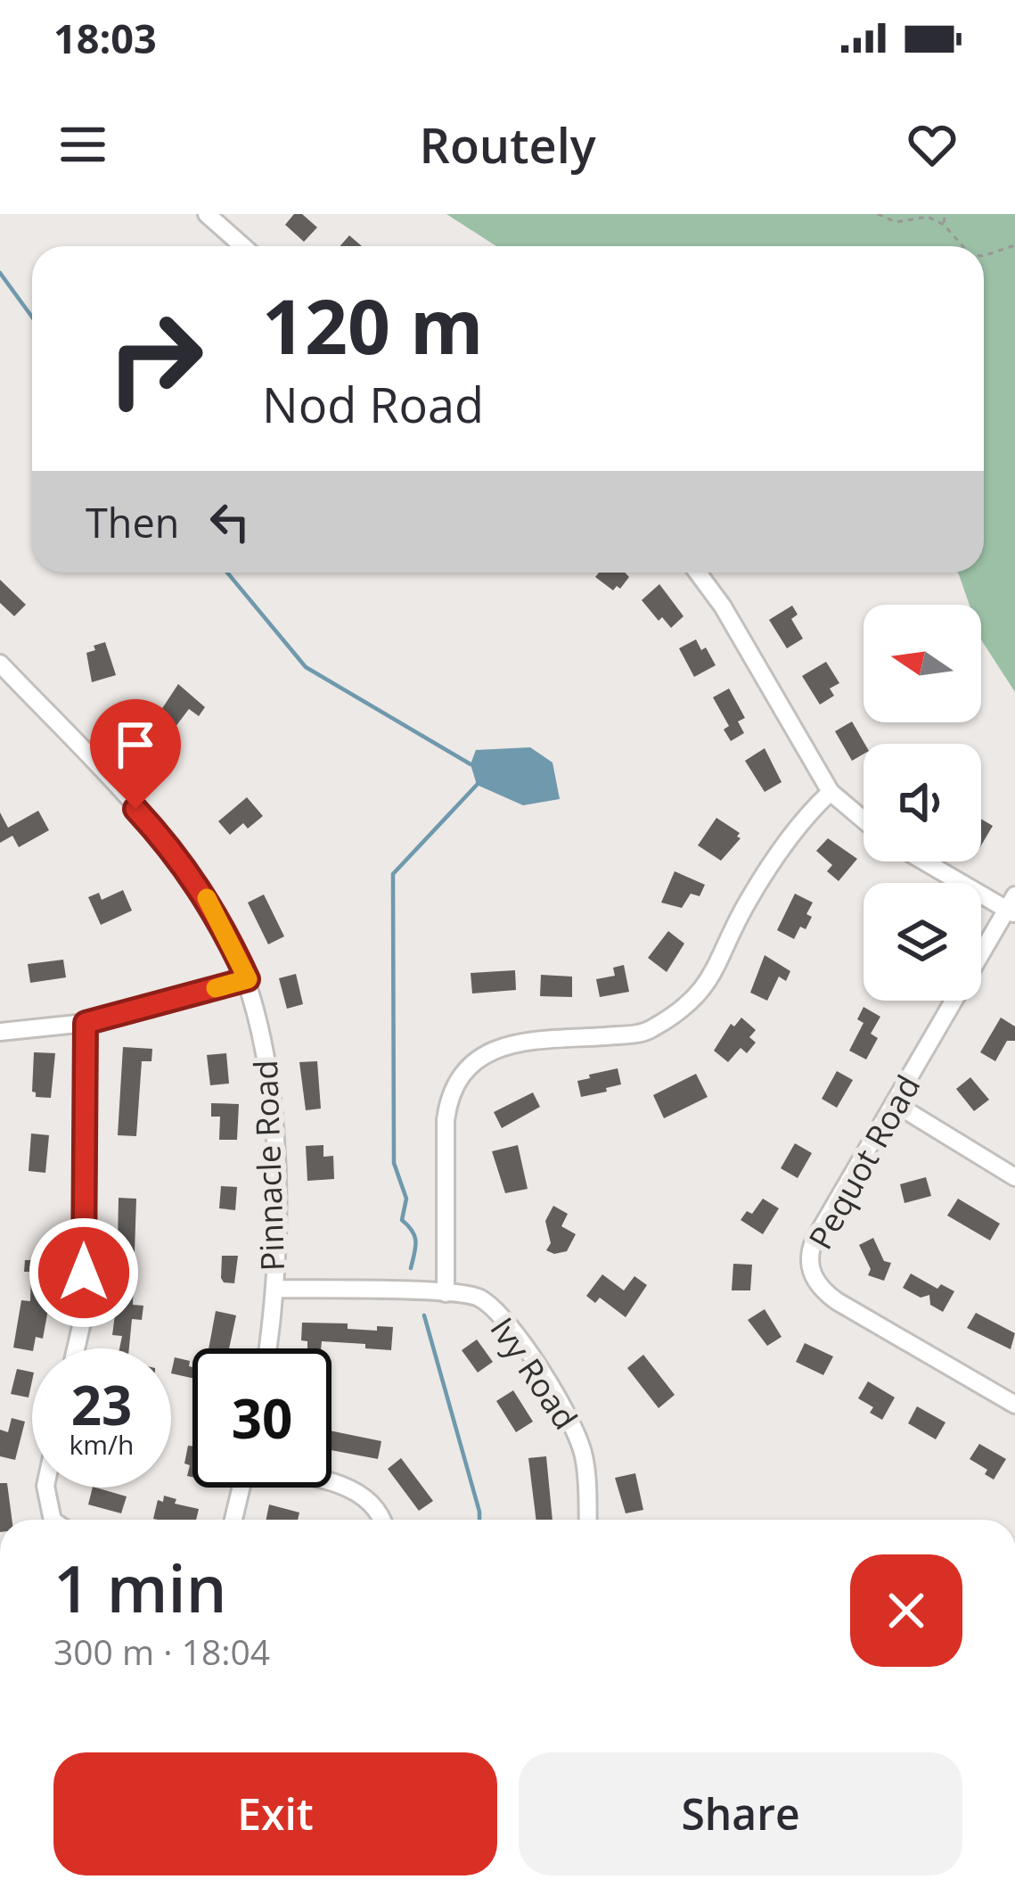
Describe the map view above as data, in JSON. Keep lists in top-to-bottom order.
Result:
{
  "streets": {
    "street": ["Pequot Road", "Pinnacle Road", "Ivy Road"]
  },
  "crossings": [
    ["Pinnacle Road", "Ivy Road"]
  ],
  "north": "left",
  "page": {
    "status": "18:03",
    "header": "Routely",
    "turn": ["120 m", "Nod Road"],
    "then": "Then",
    "speed": "23 km/h",
    "limit": "30",
    "heading": ["1 min", "300 m · 18:04"],
    "buttons": ["Exit", "Share"]
  }
}
